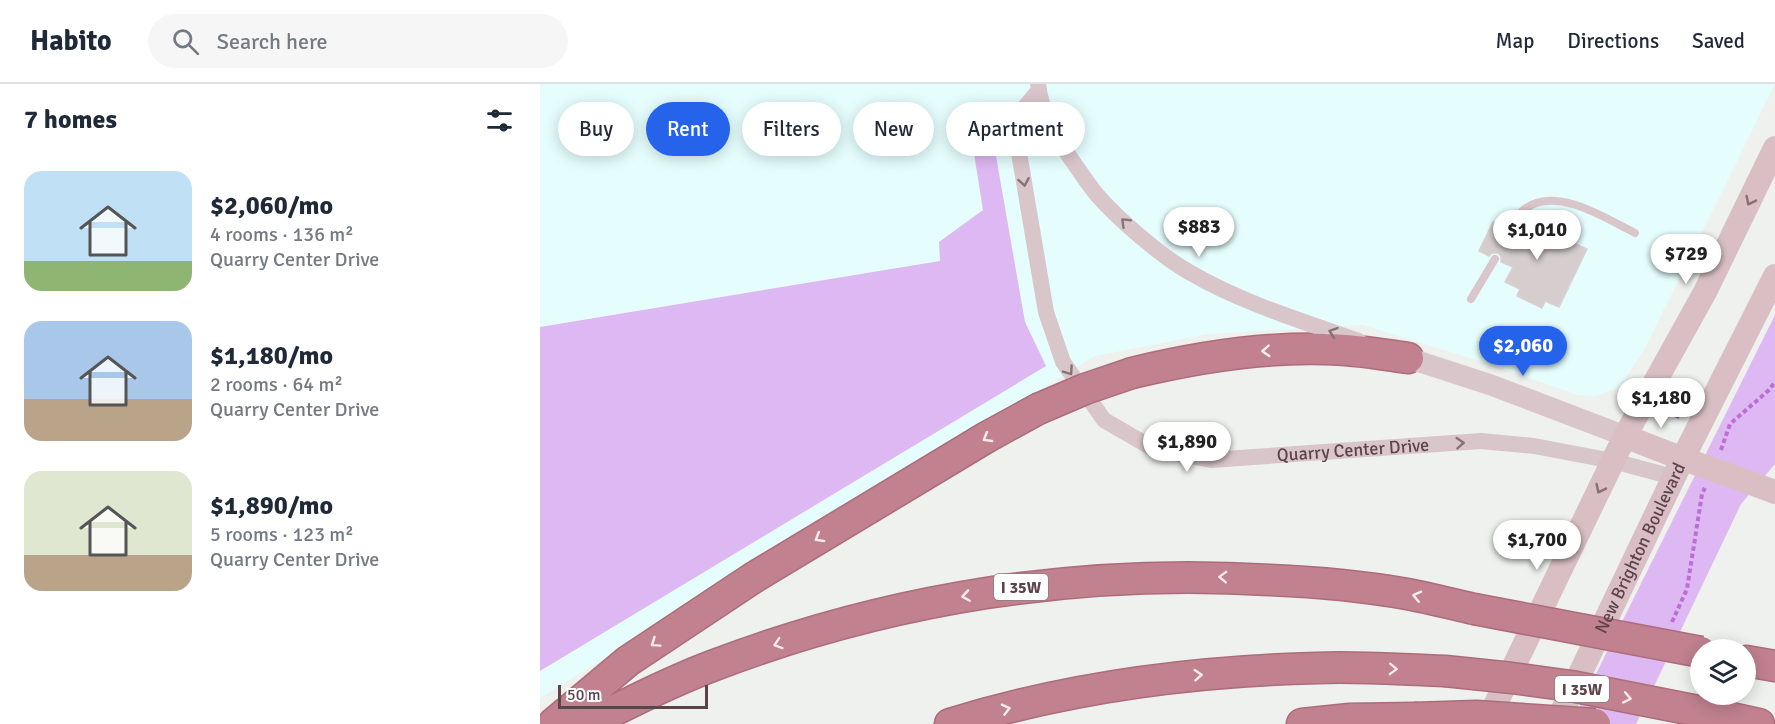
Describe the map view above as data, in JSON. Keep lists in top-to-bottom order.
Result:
{
  "streets": {
    "highway": ["I 35W"],
    "main road": ["Quarry Center Drive", "New Brighton Boulevard"]
  },
  "crossings": [
    ["Quarry Center Drive", "New Brighton Boulevard"]
  ],
  "scale_bar": "50 m",
  "page": {
    "header": "Habito",
    "search": "Search here",
    "nav": ["Map", "Directions", "Saved"],
    "heading": "7 homes",
    "chip": [
      "Buy",
      "Rent",
      "Filters",
      "New",
      "Apartment"
    ],
    "list": [
      {
        "name": "$2,060/mo",
        "note": "4 rooms · 136 m² · Quarry Center Drive"
      },
      {
        "name": "$1,180/mo",
        "note": "2 rooms · 64 m² · Quarry Center Drive"
      },
      {
        "name": "$1,890/mo",
        "note": "5 rooms · 123 m² · Quarry Center Drive"
      }
    ],
    "price": [
      "$883",
      "$1,010",
      "$729",
      "$2,060",
      "$1,180",
      "$1,890",
      "$1,700"
    ],
    "scale": "50 m"
  }
}
